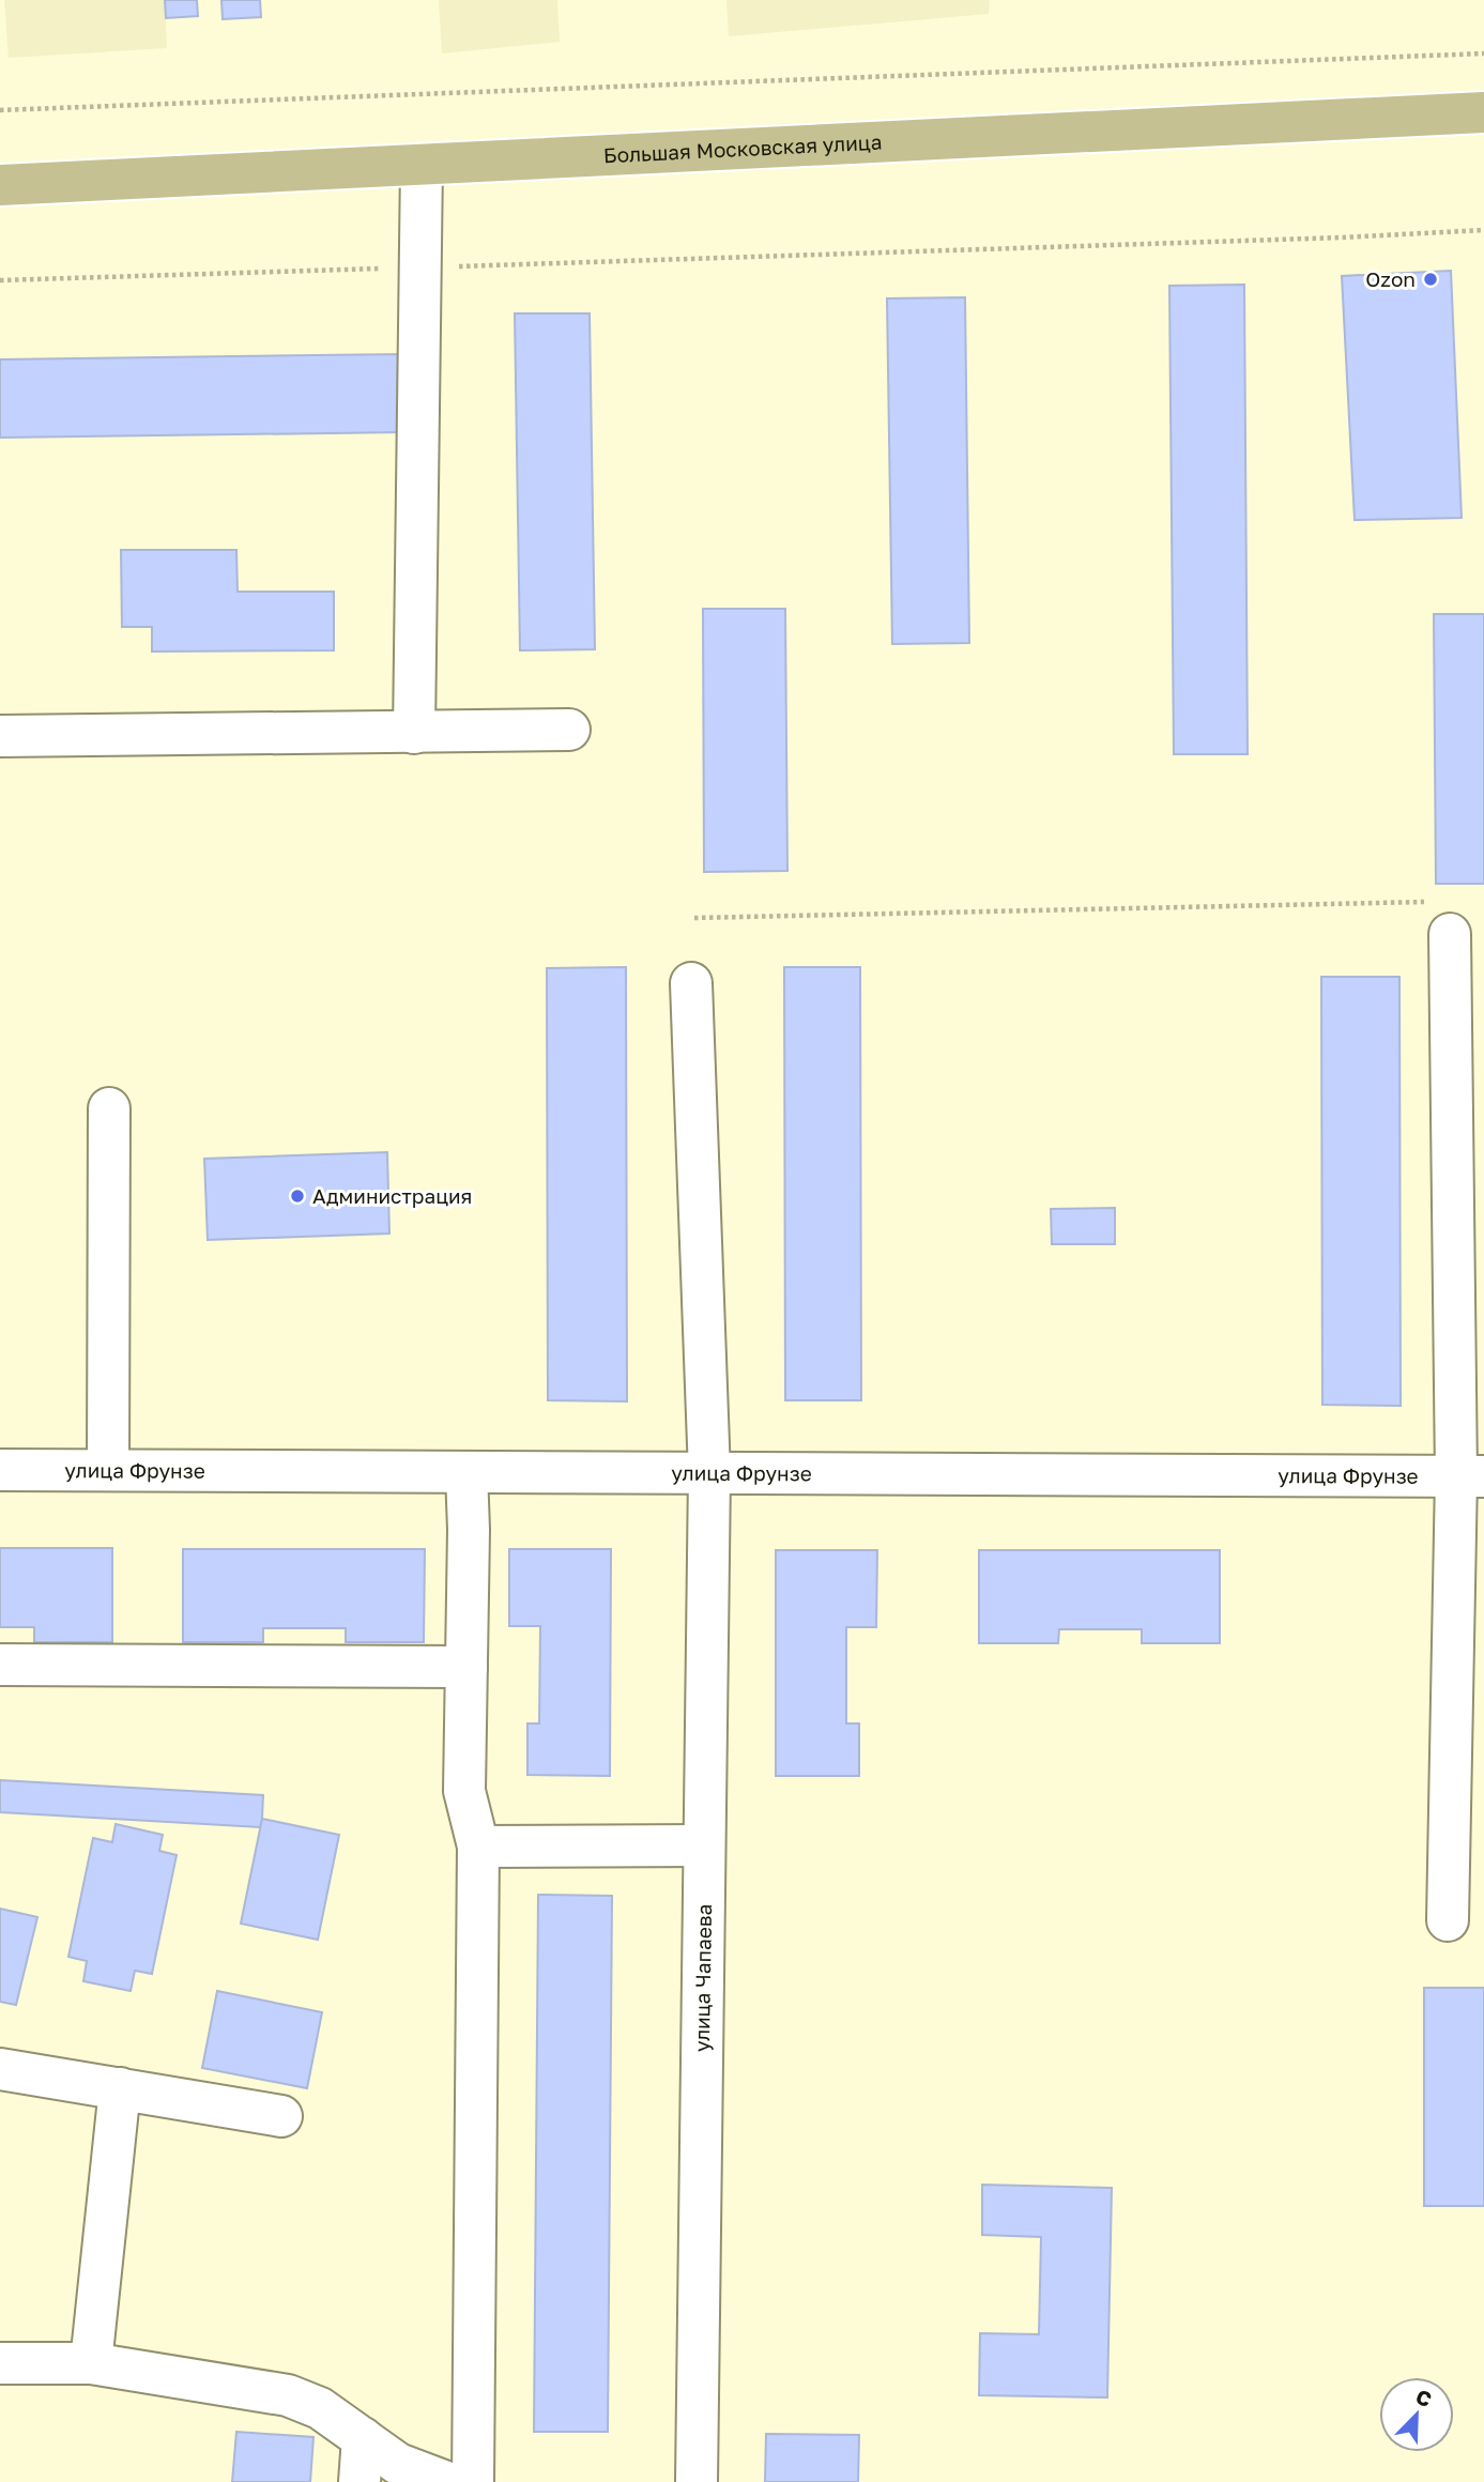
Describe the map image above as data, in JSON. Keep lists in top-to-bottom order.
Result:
{
  "streets": {
    "main road": ["Большая Московская улица"],
    "street": ["улица Фрунзе", "улица Чапаева"]
  },
  "crossings": [
    ["улица Фрунзе", "улица Чапаева"]
  ],
  "places": ["Ozon", "Администрация"],
  "north": "top right"
}
